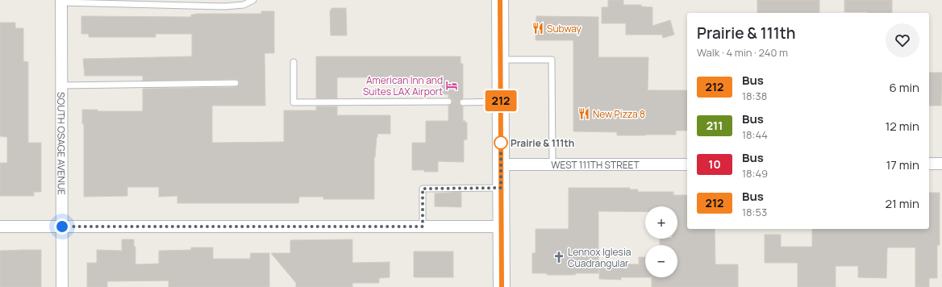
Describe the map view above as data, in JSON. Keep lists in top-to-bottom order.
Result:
{
  "streets": {
    "street": ["SOUTH OSAGE AVENUE", "WEST 111TH STREET"]
  },
  "places": {
    "restaurant": ["Subway", "New Pizza 8"],
    "hotel": ["American Inn and Suites LAX Airport"],
    "other": ["Prairie & 111th"],
    "church": ["Lennox Iglesia Cuadrangular"]
  },
  "lines": ["bus line 212"],
  "page": {
    "on_map": "212",
    "heading": ["Prairie & 111th", "Walk · 4 min · 240 m"],
    "list": [
      {
        "mark": "212",
        "name": "Bus",
        "note": "18:38",
        "value": "6 min"
      },
      {
        "mark": "211",
        "name": "Bus",
        "note": "18:44",
        "value": "12 min"
      },
      {
        "mark": "10",
        "name": "Bus",
        "note": "18:49",
        "value": "17 min"
      },
      {
        "mark": "212",
        "name": "Bus",
        "note": "18:53",
        "value": "21 min"
      }
    ],
    "map_buttons": ["+", "−"]
  }
}
